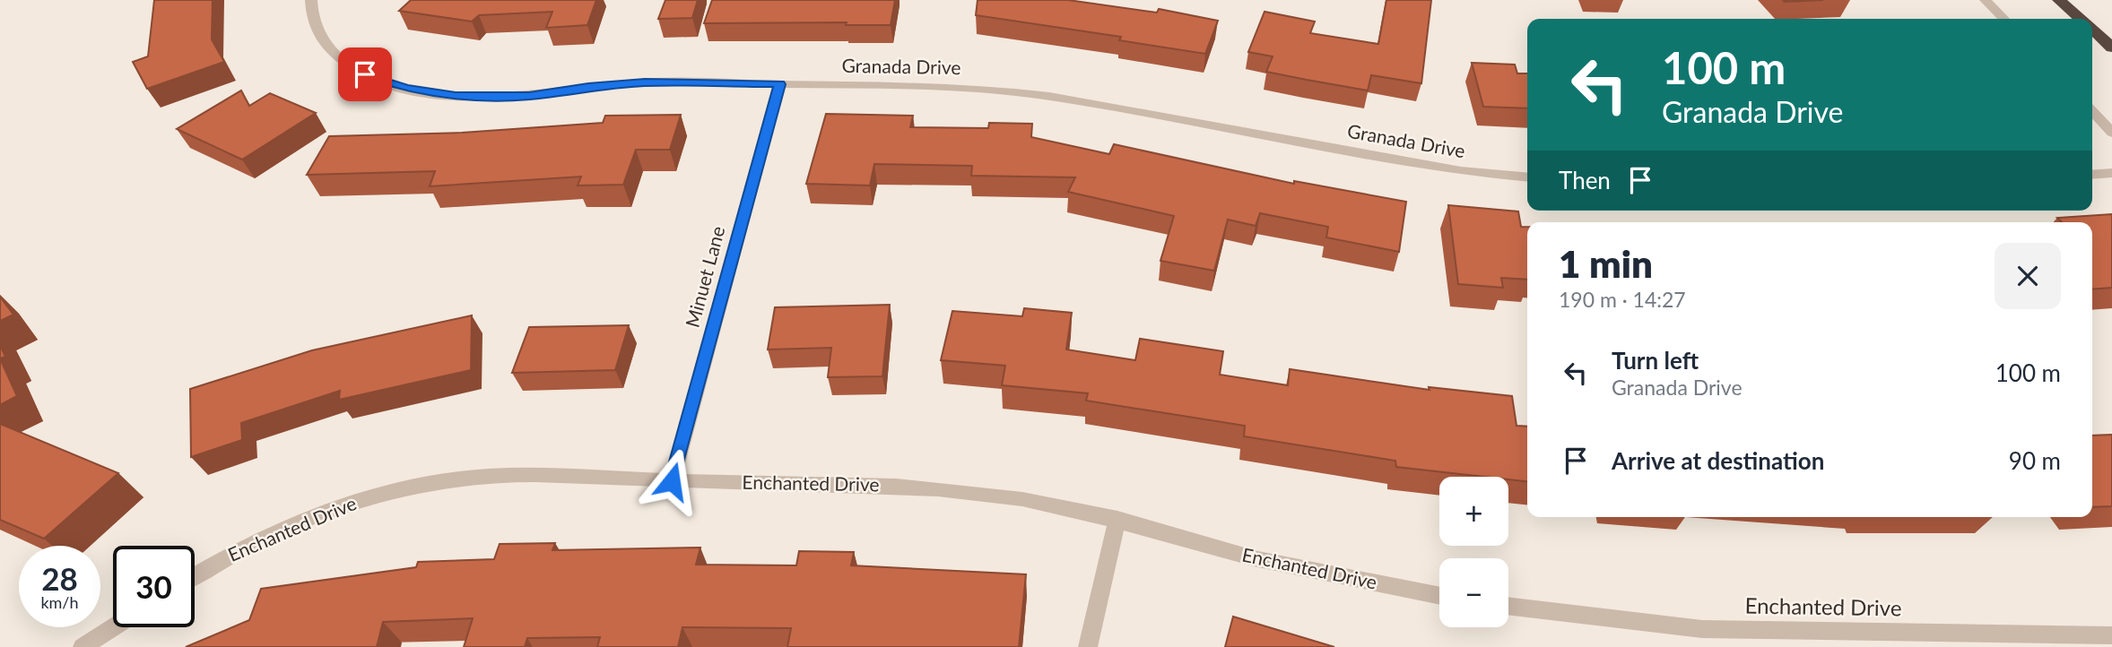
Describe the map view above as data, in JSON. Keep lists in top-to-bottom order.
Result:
{
  "streets": {
    "street": ["Granada Drive", "Minuet Lane", "Enchanted Drive"]
  },
  "crossings": [
    ["Granada Drive", "Minuet Lane"],
    ["Minuet Lane", "Enchanted Drive"]
  ],
  "page": {
    "turn": ["100 m", "Granada Drive"],
    "then": "Then",
    "heading": ["1 min", "190 m · 14:27"],
    "list": [
      {
        "name": "Turn left",
        "note": "Granada Drive",
        "value": "100 m"
      },
      {
        "name": "Arrive at destination",
        "value": "90 m"
      }
    ],
    "map_buttons": ["+", "−"],
    "speed": "28 km/h",
    "limit": "30"
  }
}
